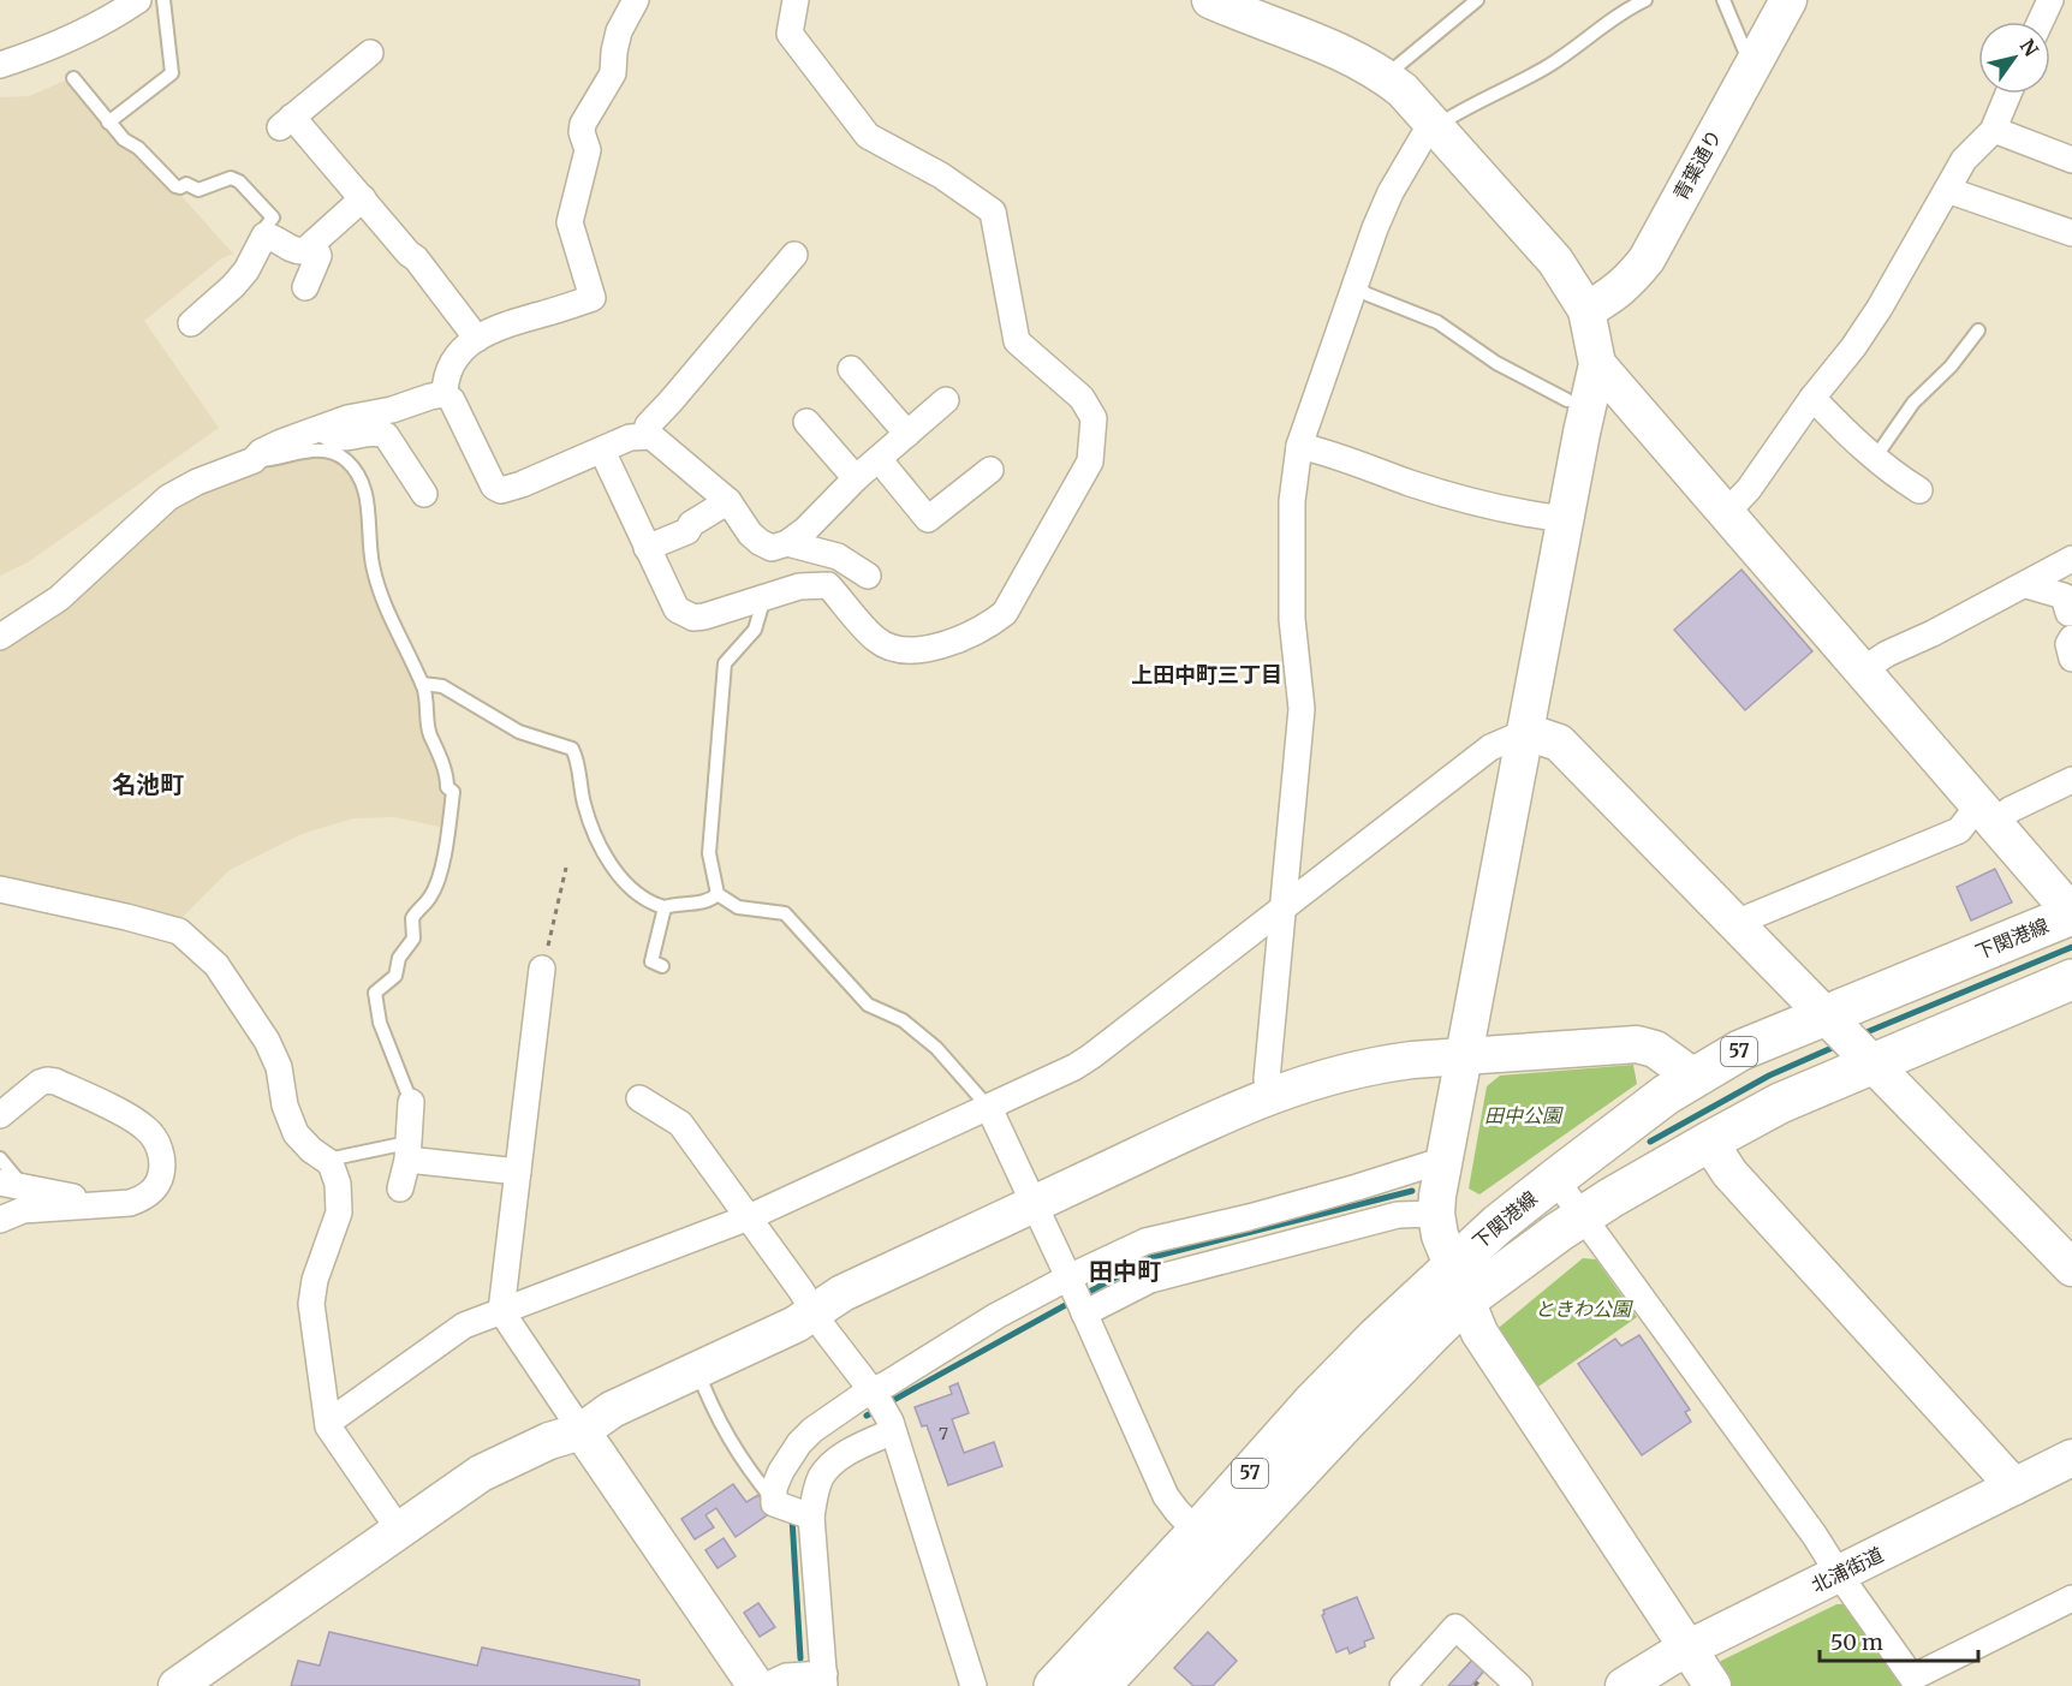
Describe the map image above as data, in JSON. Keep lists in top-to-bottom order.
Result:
{
  "streets": {
    "main road": ["下関港線", "57"],
    "street": ["青葉通り", "北浦街道"]
  },
  "districts": ["上田中町三丁目", "名池町", "田中町"],
  "parks": ["田中公園", "ときわ公園"],
  "house_numbers": ["7"],
  "scale_bar": "50 m",
  "north": "top right"
}
